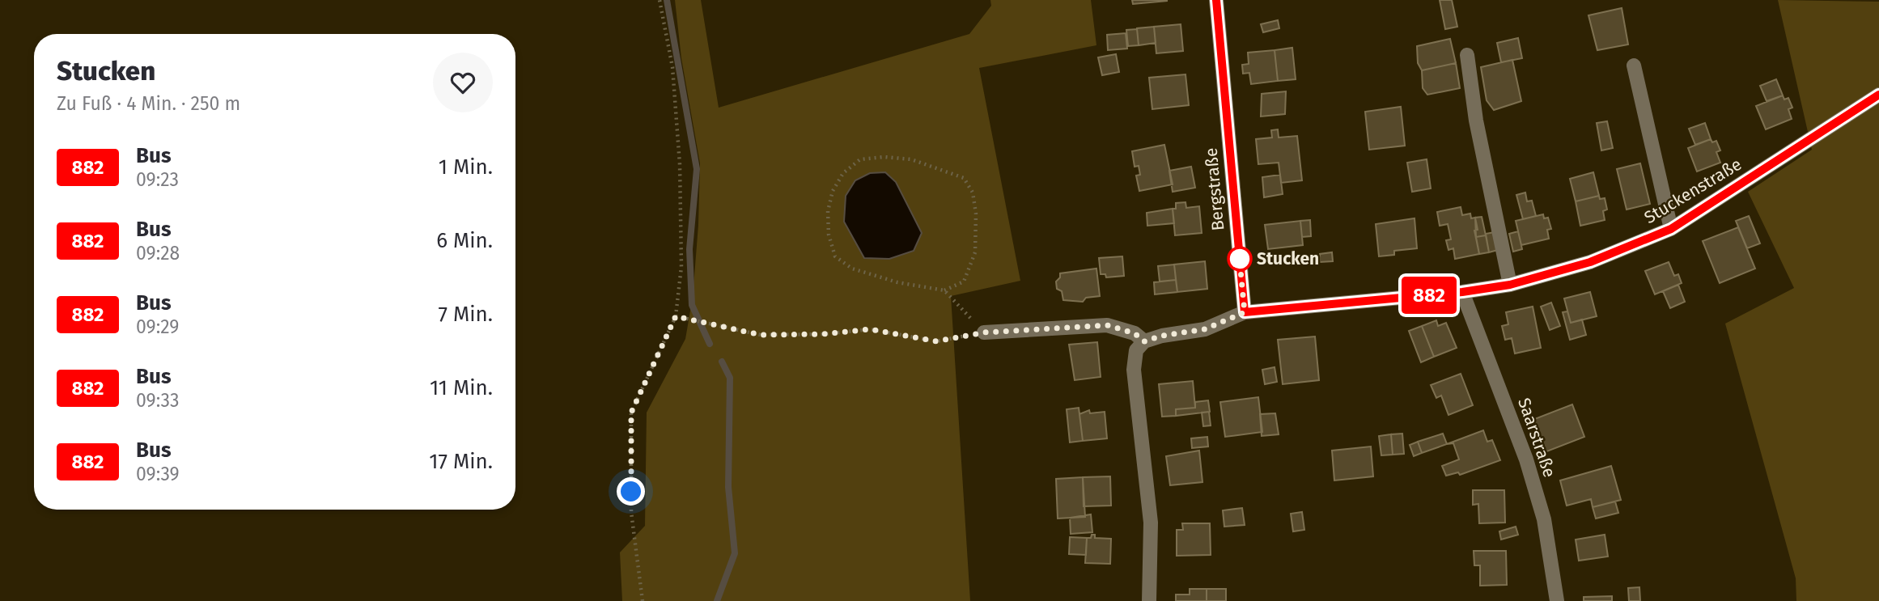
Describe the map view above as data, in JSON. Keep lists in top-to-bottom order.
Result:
{
  "streets": {
    "street": ["Bergstraße", "Stuckenstraße", "Saarstraße"]
  },
  "crossings": [
    ["Bergstraße", "Stuckenstraße"],
    ["Stuckenstraße", "Saarstraße"]
  ],
  "places": ["Stucken"],
  "lines": ["bus line 882"],
  "page": {
    "on_map": "882",
    "heading": ["Stucken", "Zu Fuß · 4 Min. · 250 m"],
    "list": [
      {
        "mark": "882",
        "name": "Bus",
        "note": "09:23",
        "value": "1 Min."
      },
      {
        "mark": "882",
        "name": "Bus",
        "note": "09:28",
        "value": "6 Min."
      },
      {
        "mark": "882",
        "name": "Bus",
        "note": "09:29",
        "value": "7 Min."
      },
      {
        "mark": "882",
        "name": "Bus",
        "note": "09:33",
        "value": "11 Min."
      },
      {
        "mark": "882",
        "name": "Bus",
        "note": "09:39",
        "value": "17 Min."
      }
    ]
  }
}
